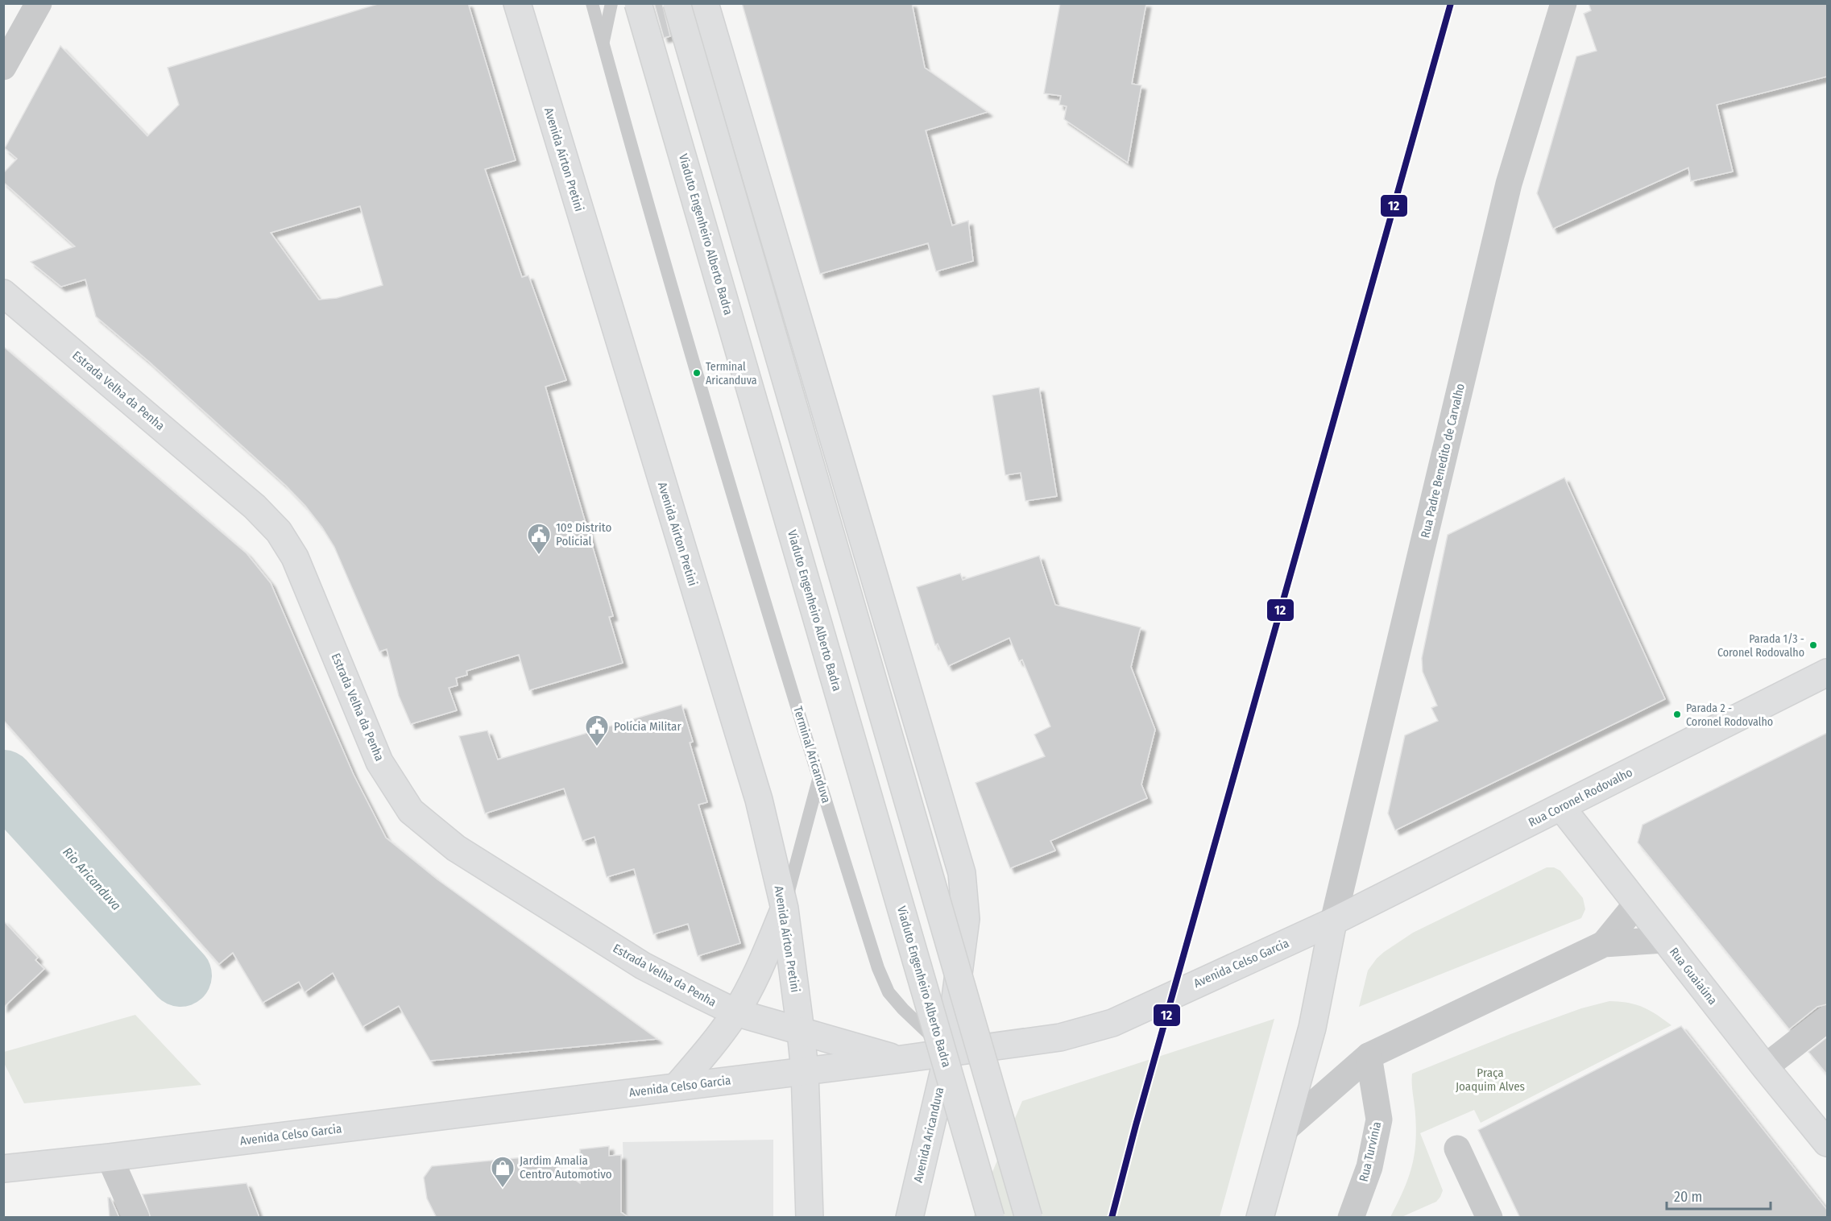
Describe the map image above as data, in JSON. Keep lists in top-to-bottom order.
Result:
{
  "streets": {
    "main road": [
      "Avenida Aírton Pretini",
      "Viaduto Engenheiro Alberto Badra",
      "Estrada Velha da Penha",
      "Rua Coronel Rodovalho",
      "Avenida Celso Garcia",
      "Rua Guaiaúna",
      "Avenida Aricanduva"
    ],
    "street": ["Rua Padre Benedito de Carvalho", "Rua Turvínia"],
    "lane": ["Terminal Aricanduva"]
  },
  "crossings": [
    ["Avenida Aírton Pretini", "Estrada Velha da Penha"],
    ["Avenida Aírton Pretini", "Avenida Celso Garcia"],
    ["Estrada Velha da Penha", "Avenida Celso Garcia"],
    ["Rua Padre Benedito de Carvalho", "Rua Coronel Rodovalho"],
    ["Rua Padre Benedito de Carvalho", "Avenida Celso Garcia"],
    ["Terminal Aricanduva", "Avenida Celso Garcia"],
    ["Terminal Aricanduva", "Avenida Aricanduva"],
    ["Rua Coronel Rodovalho", "Avenida Celso Garcia"],
    ["Rua Coronel Rodovalho", "Rua Guaiaúna"],
    ["Avenida Celso Garcia", "Avenida Aricanduva"]
  ],
  "water": ["Rio Aricanduva"],
  "parks": ["Praça Joaquim Alves"],
  "places": {
    "other": ["Terminal Aricanduva", "Parada 1/3 - Coronel Rodovalho", "Parada 2 - Coronel Rodovalho"],
    "public building": ["10º Distrito Policial", "Polícia Militar"],
    "shop": ["Jardim Amalia Centro Automotivo"]
  },
  "lines": ["transit line 12"],
  "scale_bar": "20 m"
}
